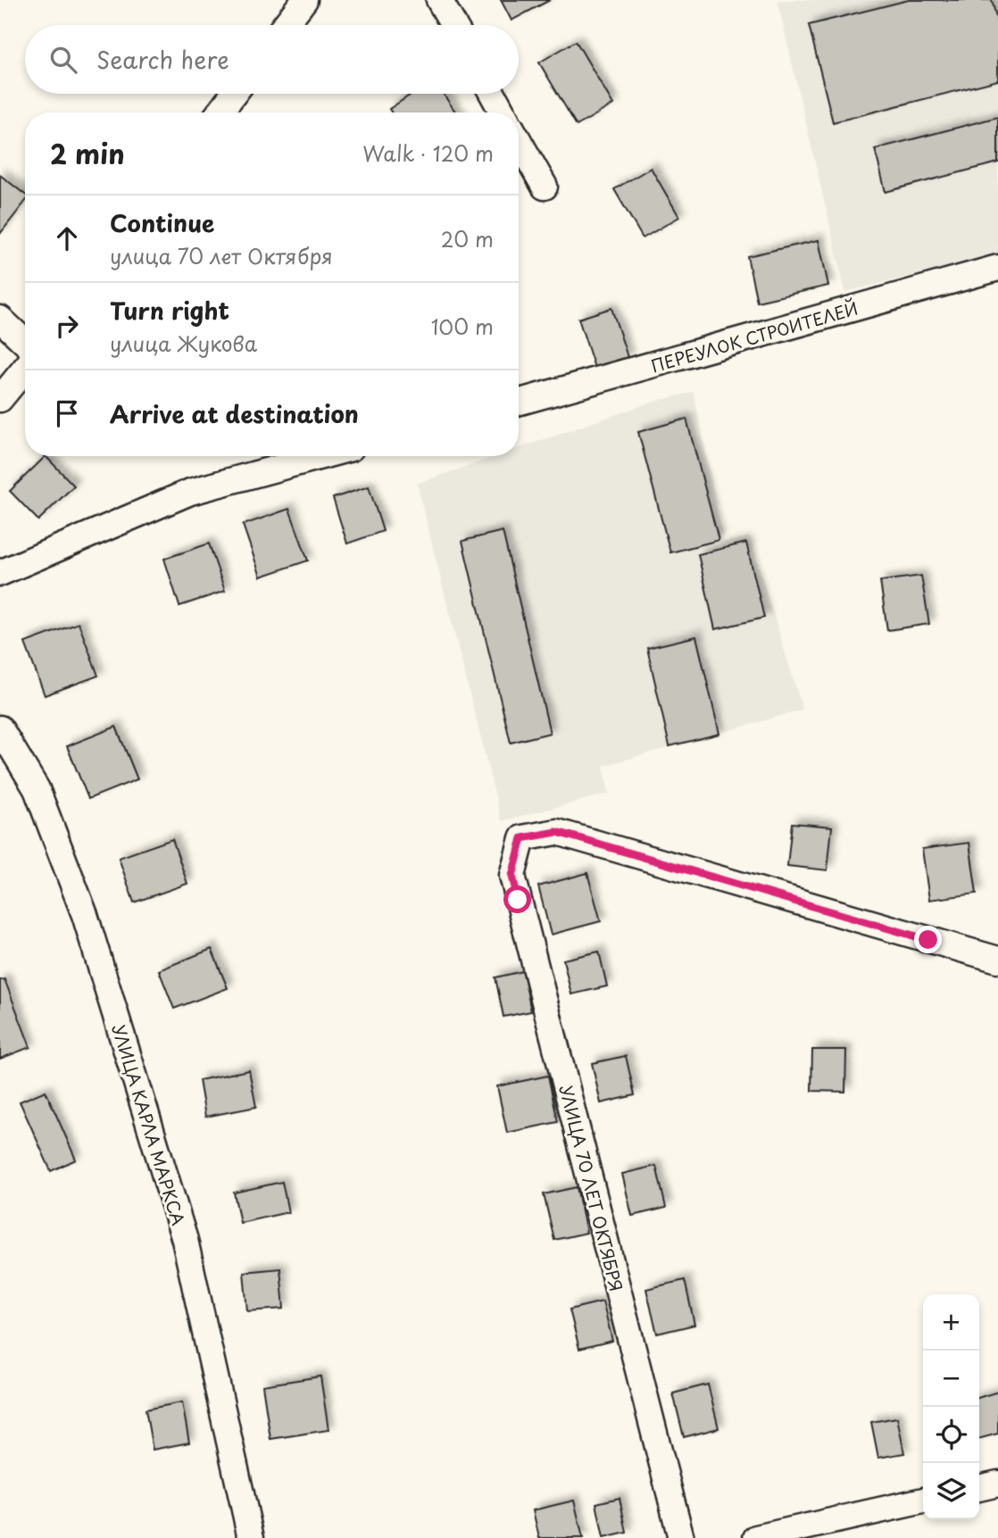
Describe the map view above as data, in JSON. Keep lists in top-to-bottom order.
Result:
{
  "streets": {
    "street": ["ПЕРЕУЛОК СТРОИТЕЛЕЙ", "УЛИЦА КАРЛА МАРКСА", "УЛИЦА 70 ЛЕТ ОКТЯБРЯ"]
  },
  "page": {
    "search": "Search here",
    "heading": ["2 min", "Walk · 120 m"],
    "list": [
      ["Continue", "улица 70 лет Октября", "20 m"],
      ["Turn right", "улица Жукова", "100 m"],
      "Arrive at destination"
    ],
    "map_buttons": ["+", "−"]
  }
}
